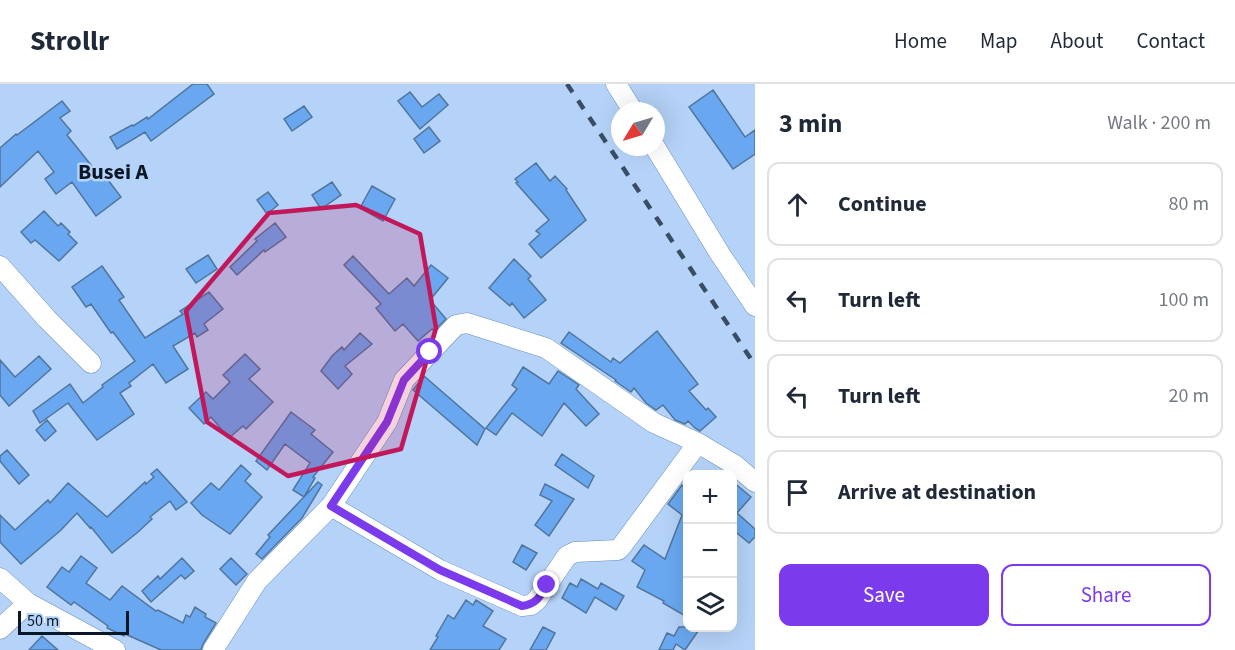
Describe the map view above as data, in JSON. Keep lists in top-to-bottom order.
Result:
{
  "districts": ["Busei A"],
  "scale_bar": "50 m",
  "north": "bottom left",
  "page": {
    "header": "Strollr",
    "nav": [
      "Home",
      "Map",
      "About",
      "Contact"
    ],
    "heading": ["3 min", "Walk · 200 m"],
    "list": [
      ["Continue", "80 m"],
      ["Turn left", "100 m"],
      ["Turn left", "20 m"],
      "Arrive at destination"
    ],
    "map_buttons": ["+", "−"],
    "buttons": ["Save", "Share"],
    "scale": "50 m"
  }
}
